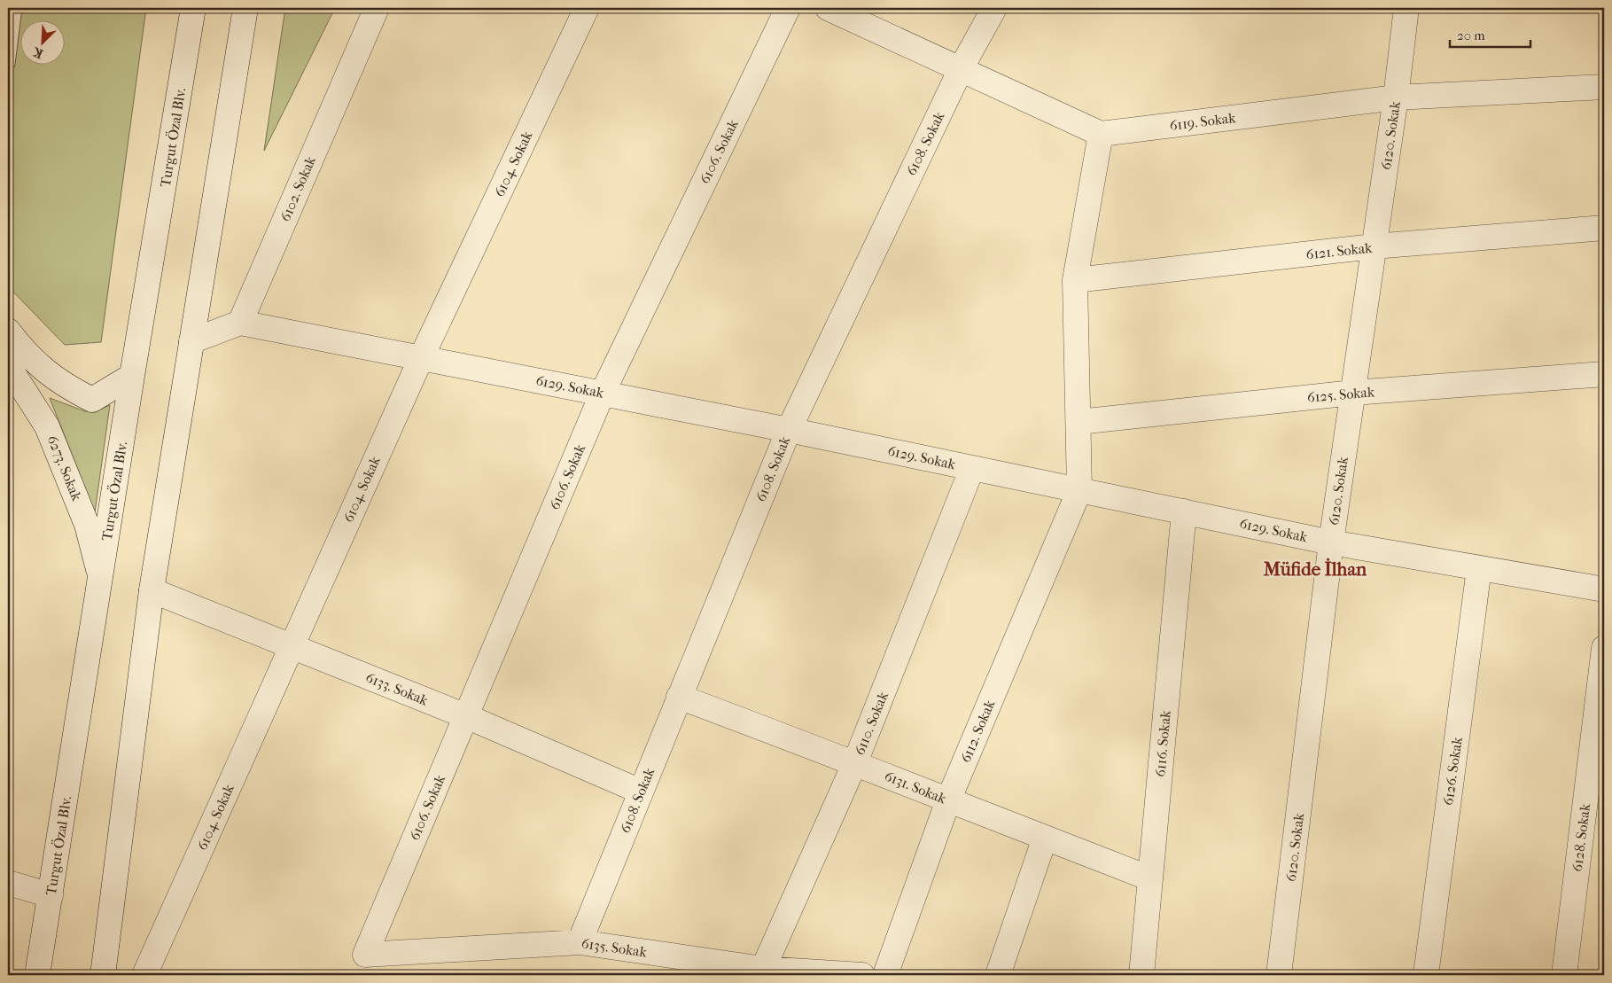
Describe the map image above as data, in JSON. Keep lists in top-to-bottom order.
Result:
{
  "streets": {
    "street": [
      "6119. Sokak",
      "6120. Sokak",
      "Turgut Özal Blv.",
      "6108. Sokak",
      "6106. Sokak",
      "6104. Sokak",
      "6102. Sokak",
      "6121. Sokak",
      "6129. Sokak",
      "6125. Sokak",
      "6273. Sokak",
      "6133. Sokak",
      "6110. Sokak",
      "6112. Sokak",
      "6116. Sokak",
      "6126. Sokak",
      "6131. Sokak",
      "6128. Sokak",
      "6135. Sokak"
    ]
  },
  "crossings": [
    ["6119. Sokak", "6120. Sokak"],
    ["6120. Sokak", "6121. Sokak"],
    ["6120. Sokak", "6129. Sokak"],
    ["6120. Sokak", "6125. Sokak"],
    ["Turgut Özal Blv.", "6273. Sokak"],
    ["6108. Sokak", "6129. Sokak"],
    ["6108. Sokak", "6133. Sokak"],
    ["6108. Sokak", "6131. Sokak"],
    ["6108. Sokak", "6135. Sokak"],
    ["6106. Sokak", "6129. Sokak"],
    ["6106. Sokak", "6133. Sokak"],
    ["6106. Sokak", "6135. Sokak"],
    ["6104. Sokak", "6129. Sokak"],
    ["6104. Sokak", "6133. Sokak"],
    ["6102. Sokak", "6129. Sokak"],
    ["6129. Sokak", "6110. Sokak"],
    ["6129. Sokak", "6112. Sokak"],
    ["6129. Sokak", "6116. Sokak"],
    ["6129. Sokak", "6126. Sokak"],
    ["6110. Sokak", "6131. Sokak"],
    ["6110. Sokak", "6135. Sokak"],
    ["6112. Sokak", "6131. Sokak"],
    ["6116. Sokak", "6131. Sokak"]
  ],
  "districts": ["Müfide İlhan"],
  "scale_bar": "20 m",
  "north": "bottom left"
}
